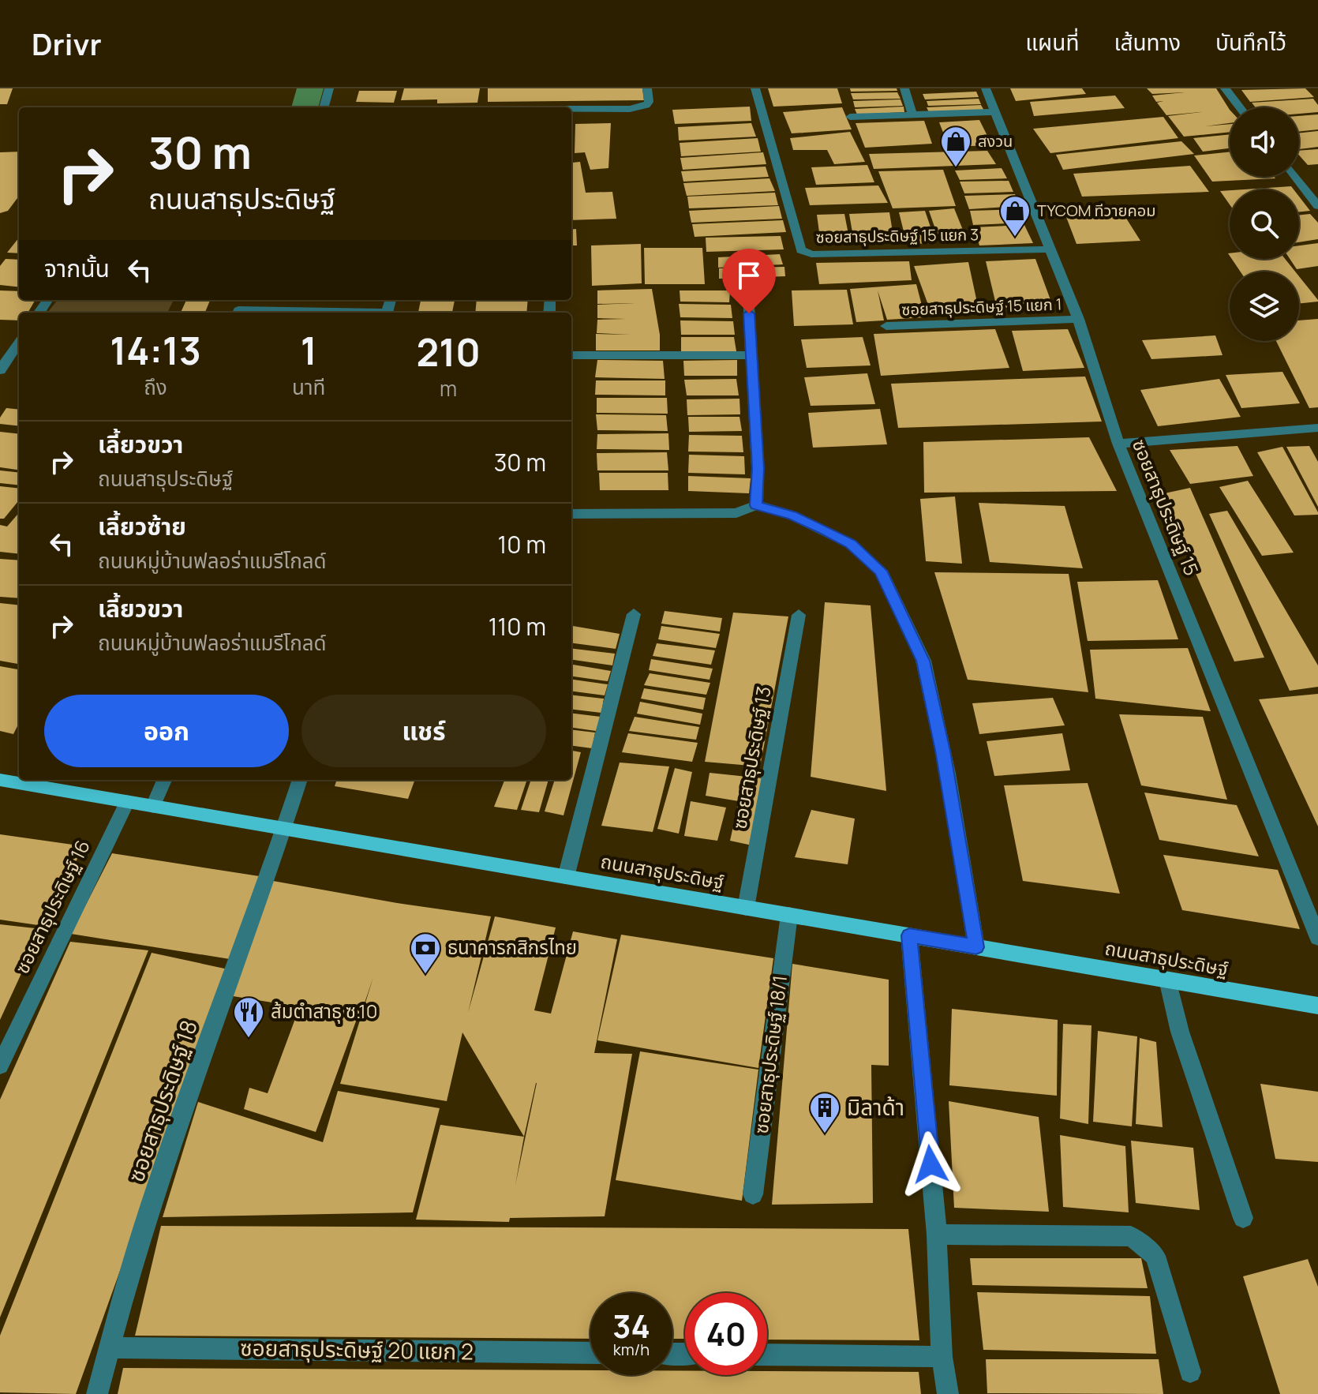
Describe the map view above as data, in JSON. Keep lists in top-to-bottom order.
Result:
{
  "streets": {
    "main road": ["ถนนสาธุประดิษฐ์"],
    "street": [
      "ซอยสาธุประดิษฐ์ 15 แยก 3",
      "ซอยสาธุประดิษฐ์ 15 แยก 1",
      "ซอยสาธุประดิษฐ์ 15",
      "ซอยสาธุประดิษฐ์ 13",
      "ซอยสาธุประดิษฐ์ 16",
      "ซอยสาธุประดิษฐ์ 18/1",
      "ซอยสาธุประดิษฐ์ 18",
      "ซอยสาธุประดิษฐ์ 20 แยก 2"
    ]
  },
  "crossings": [
    ["ซอยสาธุประดิษฐ์ 15 แยก 3", "ซอยสาธุประดิษฐ์ 15"],
    ["ซอยสาธุประดิษฐ์ 15 แยก 1", "ซอยสาธุประดิษฐ์ 15"],
    ["ซอยสาธุประดิษฐ์ 13", "ถนนสาธุประดิษฐ์"],
    ["ถนนสาธุประดิษฐ์", "ซอยสาธุประดิษฐ์ 16"],
    ["ถนนสาธุประดิษฐ์", "ซอยสาธุประดิษฐ์ 18/1"],
    ["ถนนสาธุประดิษฐ์", "ซอยสาธุประดิษฐ์ 18"],
    ["ซอยสาธุประดิษฐ์ 18", "ซอยสาธุประดิษฐ์ 20 แยก 2"]
  ],
  "places": {
    "shop": ["สงวน", "TYCOM ทีวายคอม"],
    "bank": ["ธนาคารกสิกรไทย"],
    "restaurant": ["ส้มตำสาธุ ซ.10"],
    "building": ["มิลาด้า"]
  },
  "page": {
    "header": "Drivr",
    "nav": ["แผนที่", "เส้นทาง", "บันทึกไว้"],
    "turn": ["30 m", "ถนนสาธุประดิษฐ์"],
    "then": "จากนั้น",
    "eta": [
      "14:13",
      "ถึง",
      "1",
      "นาที",
      "210",
      "m"
    ],
    "list": [
      {
        "name": "เลี้ยวขวา",
        "note": "ถนนสาธุประดิษฐ์",
        "value": "30 m"
      },
      {
        "name": "เลี้ยวซ้าย",
        "note": "ถนนหมู่บ้านฟลอร่าแมรีโกลด์",
        "value": "10 m"
      },
      {
        "name": "เลี้ยวขวา",
        "note": "ถนนหมู่บ้านฟลอร่าแมรีโกลด์",
        "value": "110 m"
      }
    ],
    "buttons": ["ออก", "แชร์"],
    "speed": "34 km/h",
    "limit": "40"
  }
}
